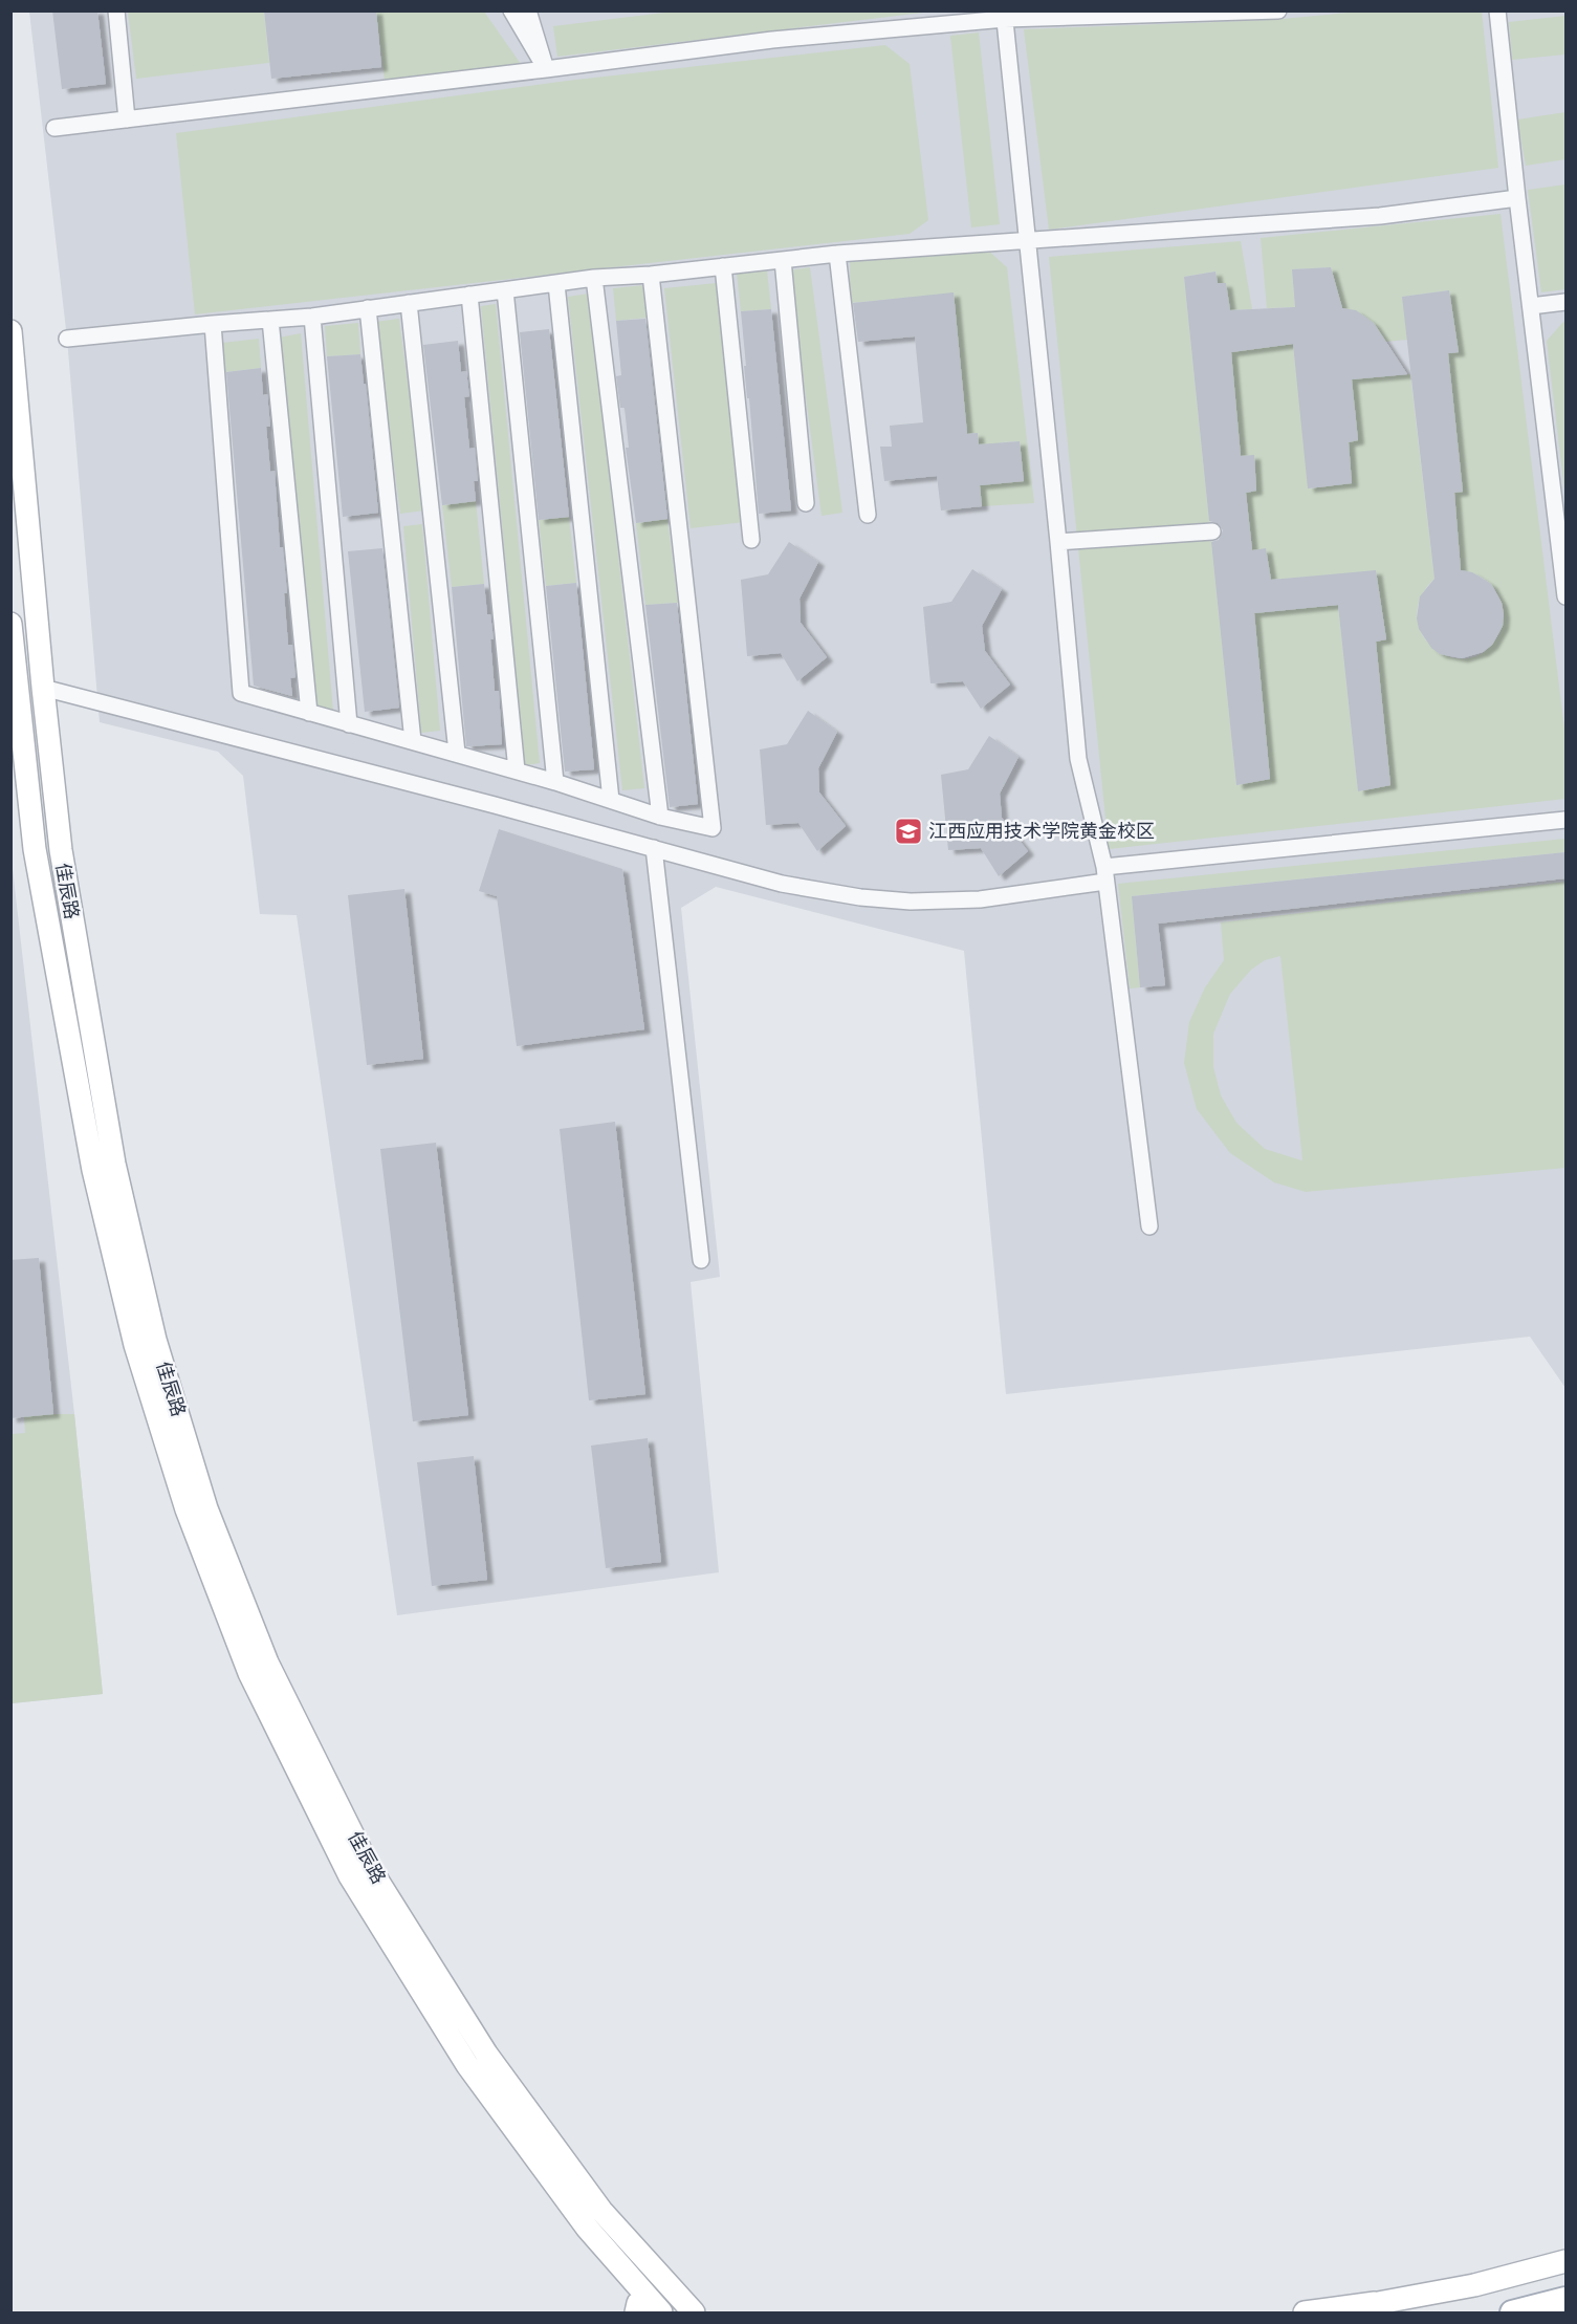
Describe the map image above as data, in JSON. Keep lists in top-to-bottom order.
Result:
{
  "streets": {
    "main road": ["佳辰路"]
  },
  "places": {
    "school or university": ["江西应用技术学院黄金校区"]
  }
}
